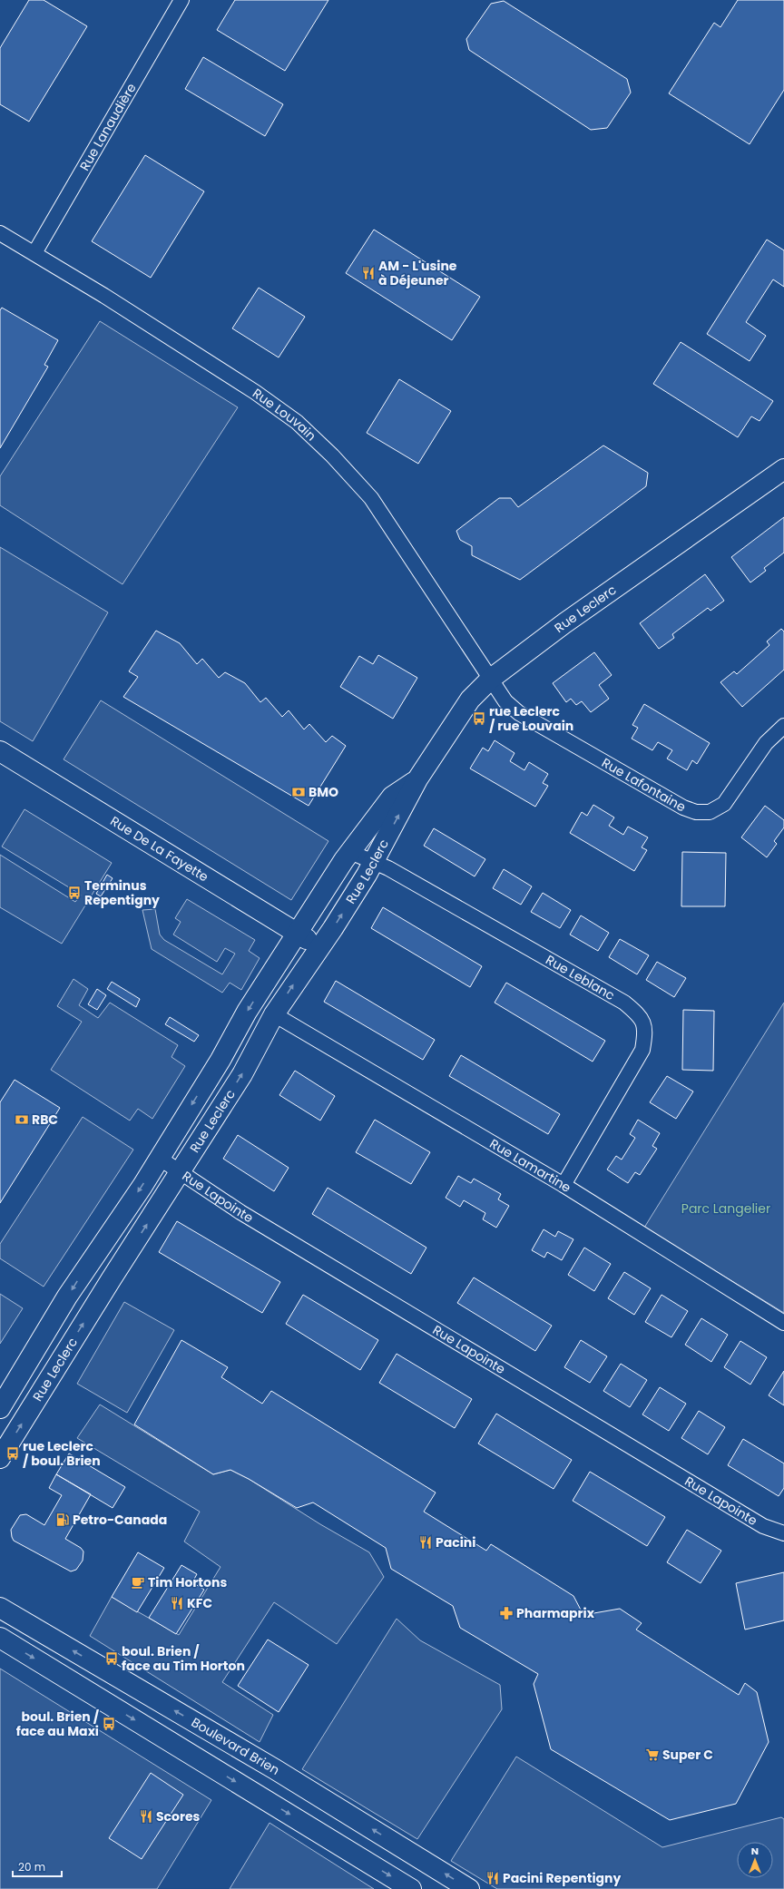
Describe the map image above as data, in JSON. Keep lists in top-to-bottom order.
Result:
{
  "streets": {
    "street": [
      "Rue Lanaudière",
      "Rue Louvain",
      "Rue Leclerc",
      "Rue Lafontaine",
      "Rue De La Fayette",
      "Rue Leblanc",
      "Rue Lamartine",
      "Rue Lapointe",
      "Boulevard Brien"
    ]
  },
  "crossings": [
    ["Rue Lanaudière", "Rue Louvain"],
    ["Rue Louvain", "Rue Leclerc"],
    ["Rue Louvain", "Rue Lafontaine"],
    ["Rue Leclerc", "Rue Lafontaine"],
    ["Rue Leclerc", "Rue De La Fayette"],
    ["Rue Leclerc", "Rue Leblanc"],
    ["Rue Leclerc", "Rue Lamartine"],
    ["Rue Leclerc", "Rue Lapointe"],
    ["Rue Leblanc", "Rue Lamartine"]
  ],
  "parks": ["Parc Langelier"],
  "places": {
    "restaurant": [
      "AM - L'usine à Déjeuner",
      "Pacini",
      "KFC",
      "Scores",
      "Pacini Repentigny"
    ],
    "bus stop": [
      "rue Leclerc / rue Louvain",
      "Terminus Repentigny",
      "rue Leclerc / boul. Brien",
      "boul. Brien / face au Tim Horton",
      "boul. Brien / face au Maxi"
    ],
    "bank": ["BMO", "RBC"],
    "fuel station": ["Petro-Canada"],
    "cafe": ["Tim Hortons"],
    "pharmacy": ["Pharmaprix"],
    "supermarket": ["Super C"]
  },
  "scale_bar": "20 m",
  "north": "top"
}
